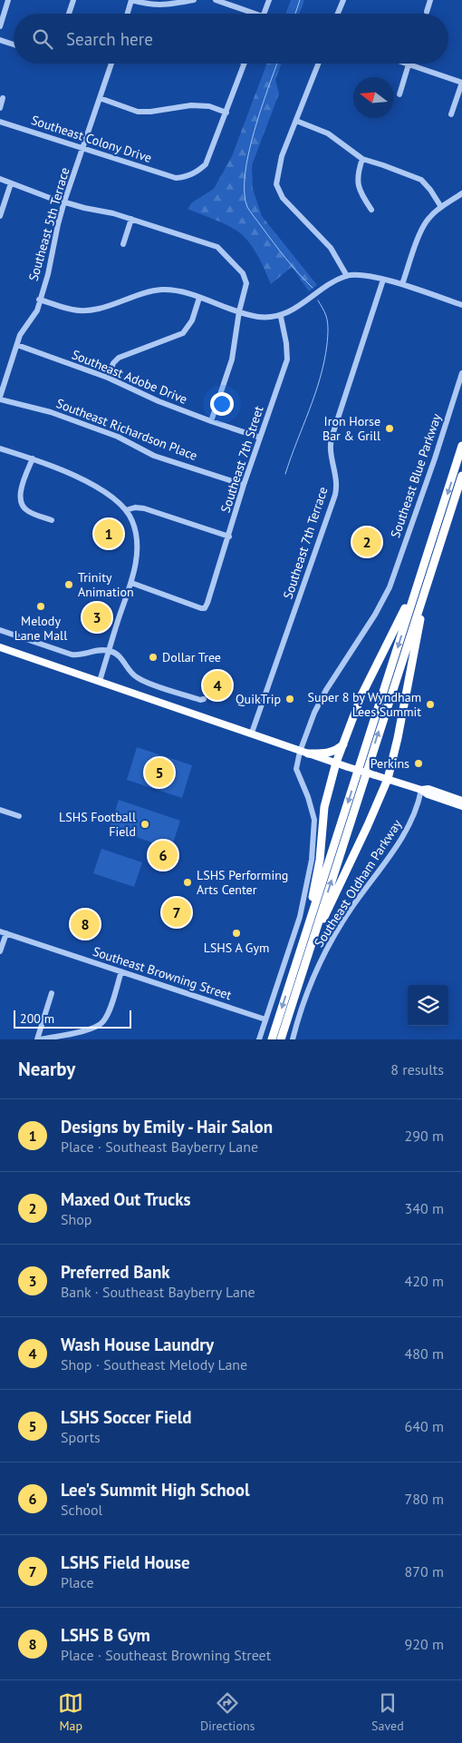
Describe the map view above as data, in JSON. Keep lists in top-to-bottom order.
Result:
{
  "streets": {
    "street": [
      "Southeast Colony Drive",
      "Southeast 5th Terrace",
      "Southeast Adobe Drive",
      "Southeast Richardson Place",
      "Southeast 7th Street",
      "Southeast Blue Parkway",
      "Southeast 7th Terrace",
      "Southeast Oldham Parkway",
      "Southeast Browning Street"
    ]
  },
  "crossings": [
    ["Southeast Colony Drive", "Southeast 5th Terrace"],
    ["Southeast 5th Terrace", "Southeast Adobe Drive"],
    ["Southeast 5th Terrace", "Southeast Richardson Place"],
    ["Southeast Adobe Drive", "Southeast 7th Street"],
    ["Southeast Richardson Place", "Southeast 7th Street"],
    ["Southeast Blue Parkway", "Southeast Browning Street"]
  ],
  "places": [
    "Iron Horse Bar & Grill",
    "Trinity Animation",
    "Melody Lane Mall",
    "Dollar Tree",
    "QuikTrip",
    "Super 8 by Wyndham Lees Summit",
    "Perkins",
    "LSHS Football Field",
    "LSHS Performing Arts Center",
    "LSHS A Gym"
  ],
  "scale_bar": "200 m",
  "north": "left",
  "page": {
    "search": "Search here",
    "pins": [
      "1",
      "2",
      "3",
      "4",
      "5",
      "6",
      "7",
      "8"
    ],
    "scale": "200 m",
    "heading": ["Nearby", "8 results"],
    "list": [
      {
        "mark": "1",
        "name": "Designs by Emily - Hair Salon",
        "note": "Place · Southeast Bayberry Lane",
        "value": "290 m"
      },
      {
        "mark": "2",
        "name": "Maxed Out Trucks",
        "note": "Shop",
        "value": "340 m"
      },
      {
        "mark": "3",
        "name": "Preferred Bank",
        "note": "Bank · Southeast Bayberry Lane",
        "value": "420 m"
      },
      {
        "mark": "4",
        "name": "Wash House Laundry",
        "note": "Shop · Southeast Melody Lane",
        "value": "480 m"
      },
      {
        "mark": "5",
        "name": "LSHS Soccer Field",
        "note": "Sports",
        "value": "640 m"
      },
      {
        "mark": "6",
        "name": "Lee's Summit High School",
        "note": "School",
        "value": "780 m"
      },
      {
        "mark": "7",
        "name": "LSHS Field House",
        "note": "Place",
        "value": "870 m"
      },
      {
        "mark": "8",
        "name": "LSHS B Gym",
        "note": "Place · Southeast Browning Street",
        "value": "920 m"
      }
    ],
    "nav": ["Map", "Directions", "Saved"]
  }
}
